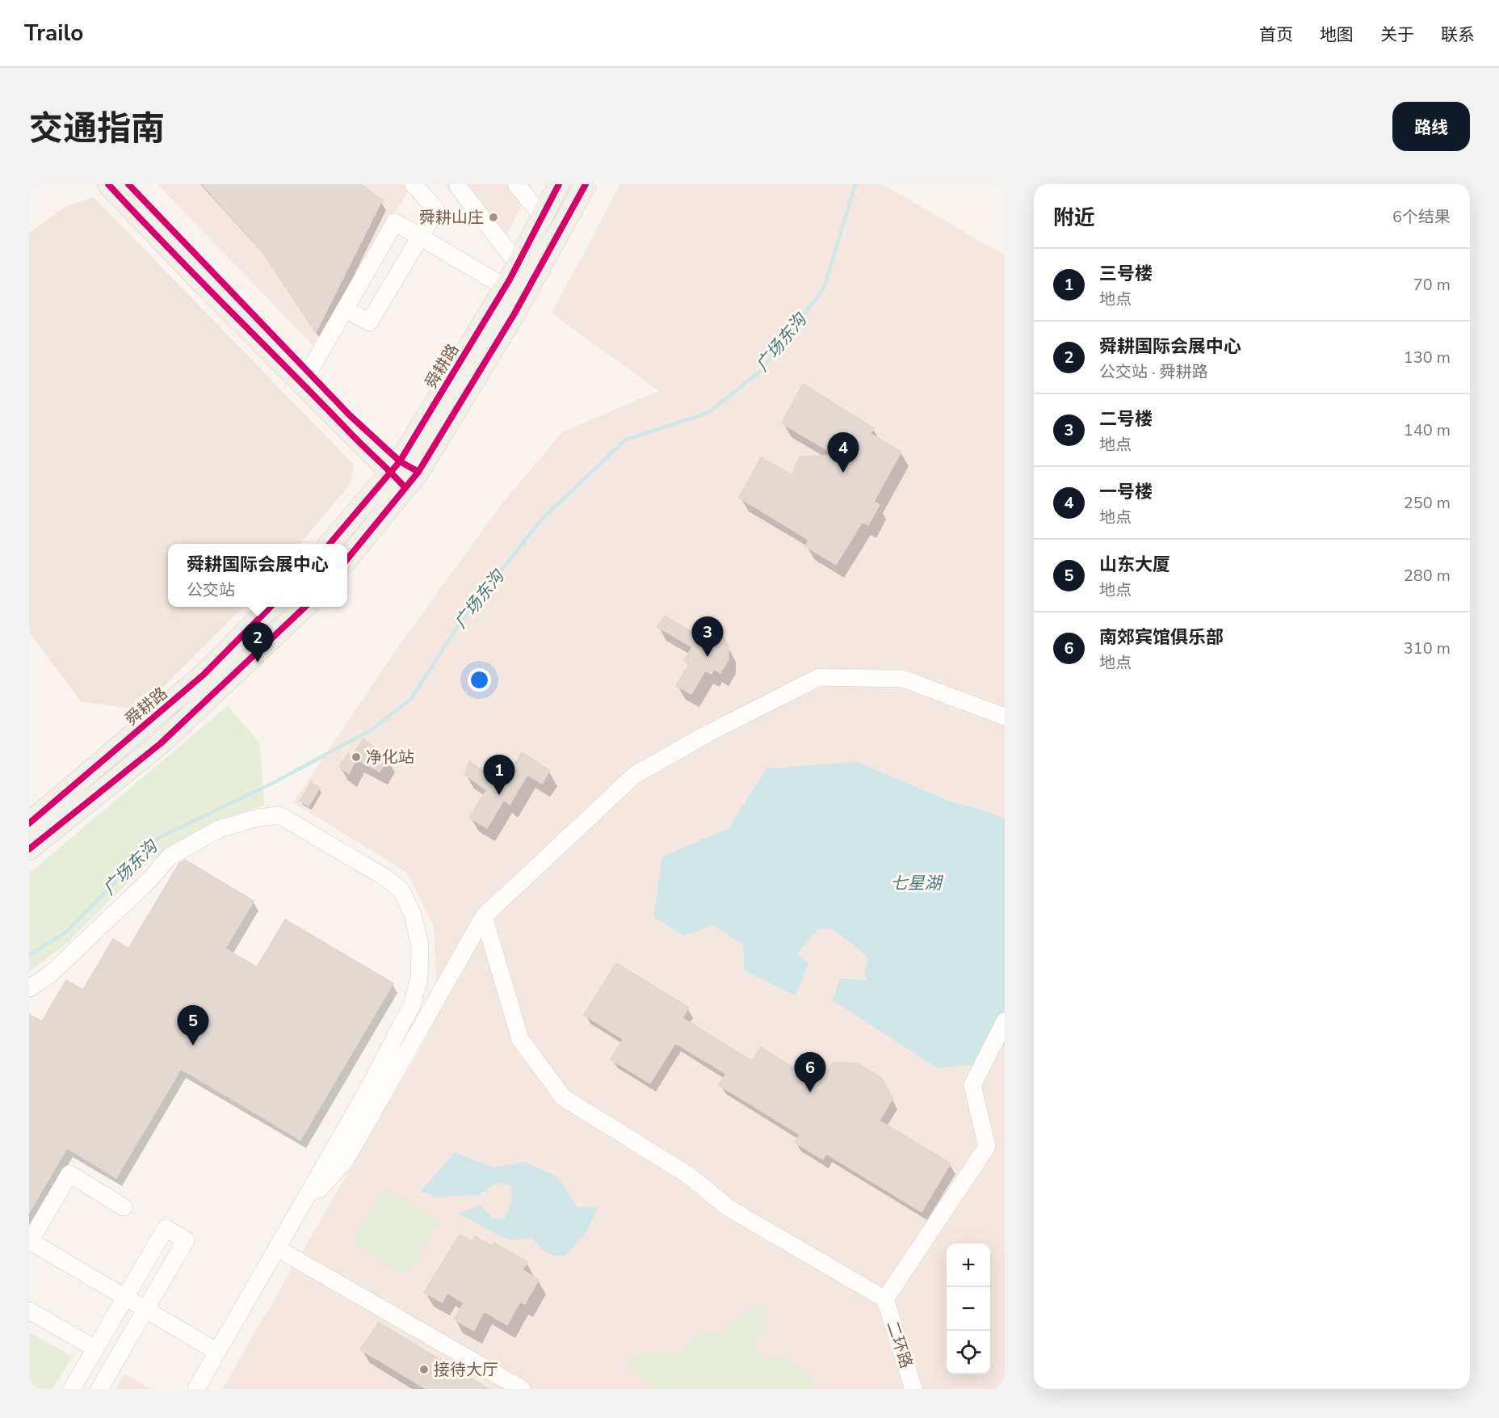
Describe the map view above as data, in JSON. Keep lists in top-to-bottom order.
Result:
{
  "streets": {
    "main road": ["舜耕路"],
    "street": ["二环路"]
  },
  "water": ["广场东沟", "七星湖"],
  "places": ["舜耕山庄", "净化站", "接待大厅"],
  "page": {
    "header": "Trailo",
    "nav": [
      "首页",
      "地图",
      "关于",
      "联系"
    ],
    "title": "交通指南",
    "buttons": "路线",
    "heading": ["附近", "6个结果"],
    "list": [
      {
        "mark": "1",
        "name": "三号楼",
        "note": "地点",
        "value": "70 m"
      },
      {
        "mark": "2",
        "name": "舜耕国际会展中心",
        "note": "公交站 · 舜耕路",
        "value": "130 m"
      },
      {
        "mark": "3",
        "name": "二号楼",
        "note": "地点",
        "value": "140 m"
      },
      {
        "mark": "4",
        "name": "一号楼",
        "note": "地点",
        "value": "250 m"
      },
      {
        "mark": "5",
        "name": "山东大厦",
        "note": "地点",
        "value": "280 m"
      },
      {
        "mark": "6",
        "name": "南郊宾馆俱乐部",
        "note": "地点",
        "value": "310 m"
      }
    ],
    "pins": [
      "4",
      "3",
      "2",
      "1",
      "5",
      "6"
    ],
    "popup": ["舜耕国际会展中心", "公交站"],
    "map_buttons": ["+", "−"]
  }
}
